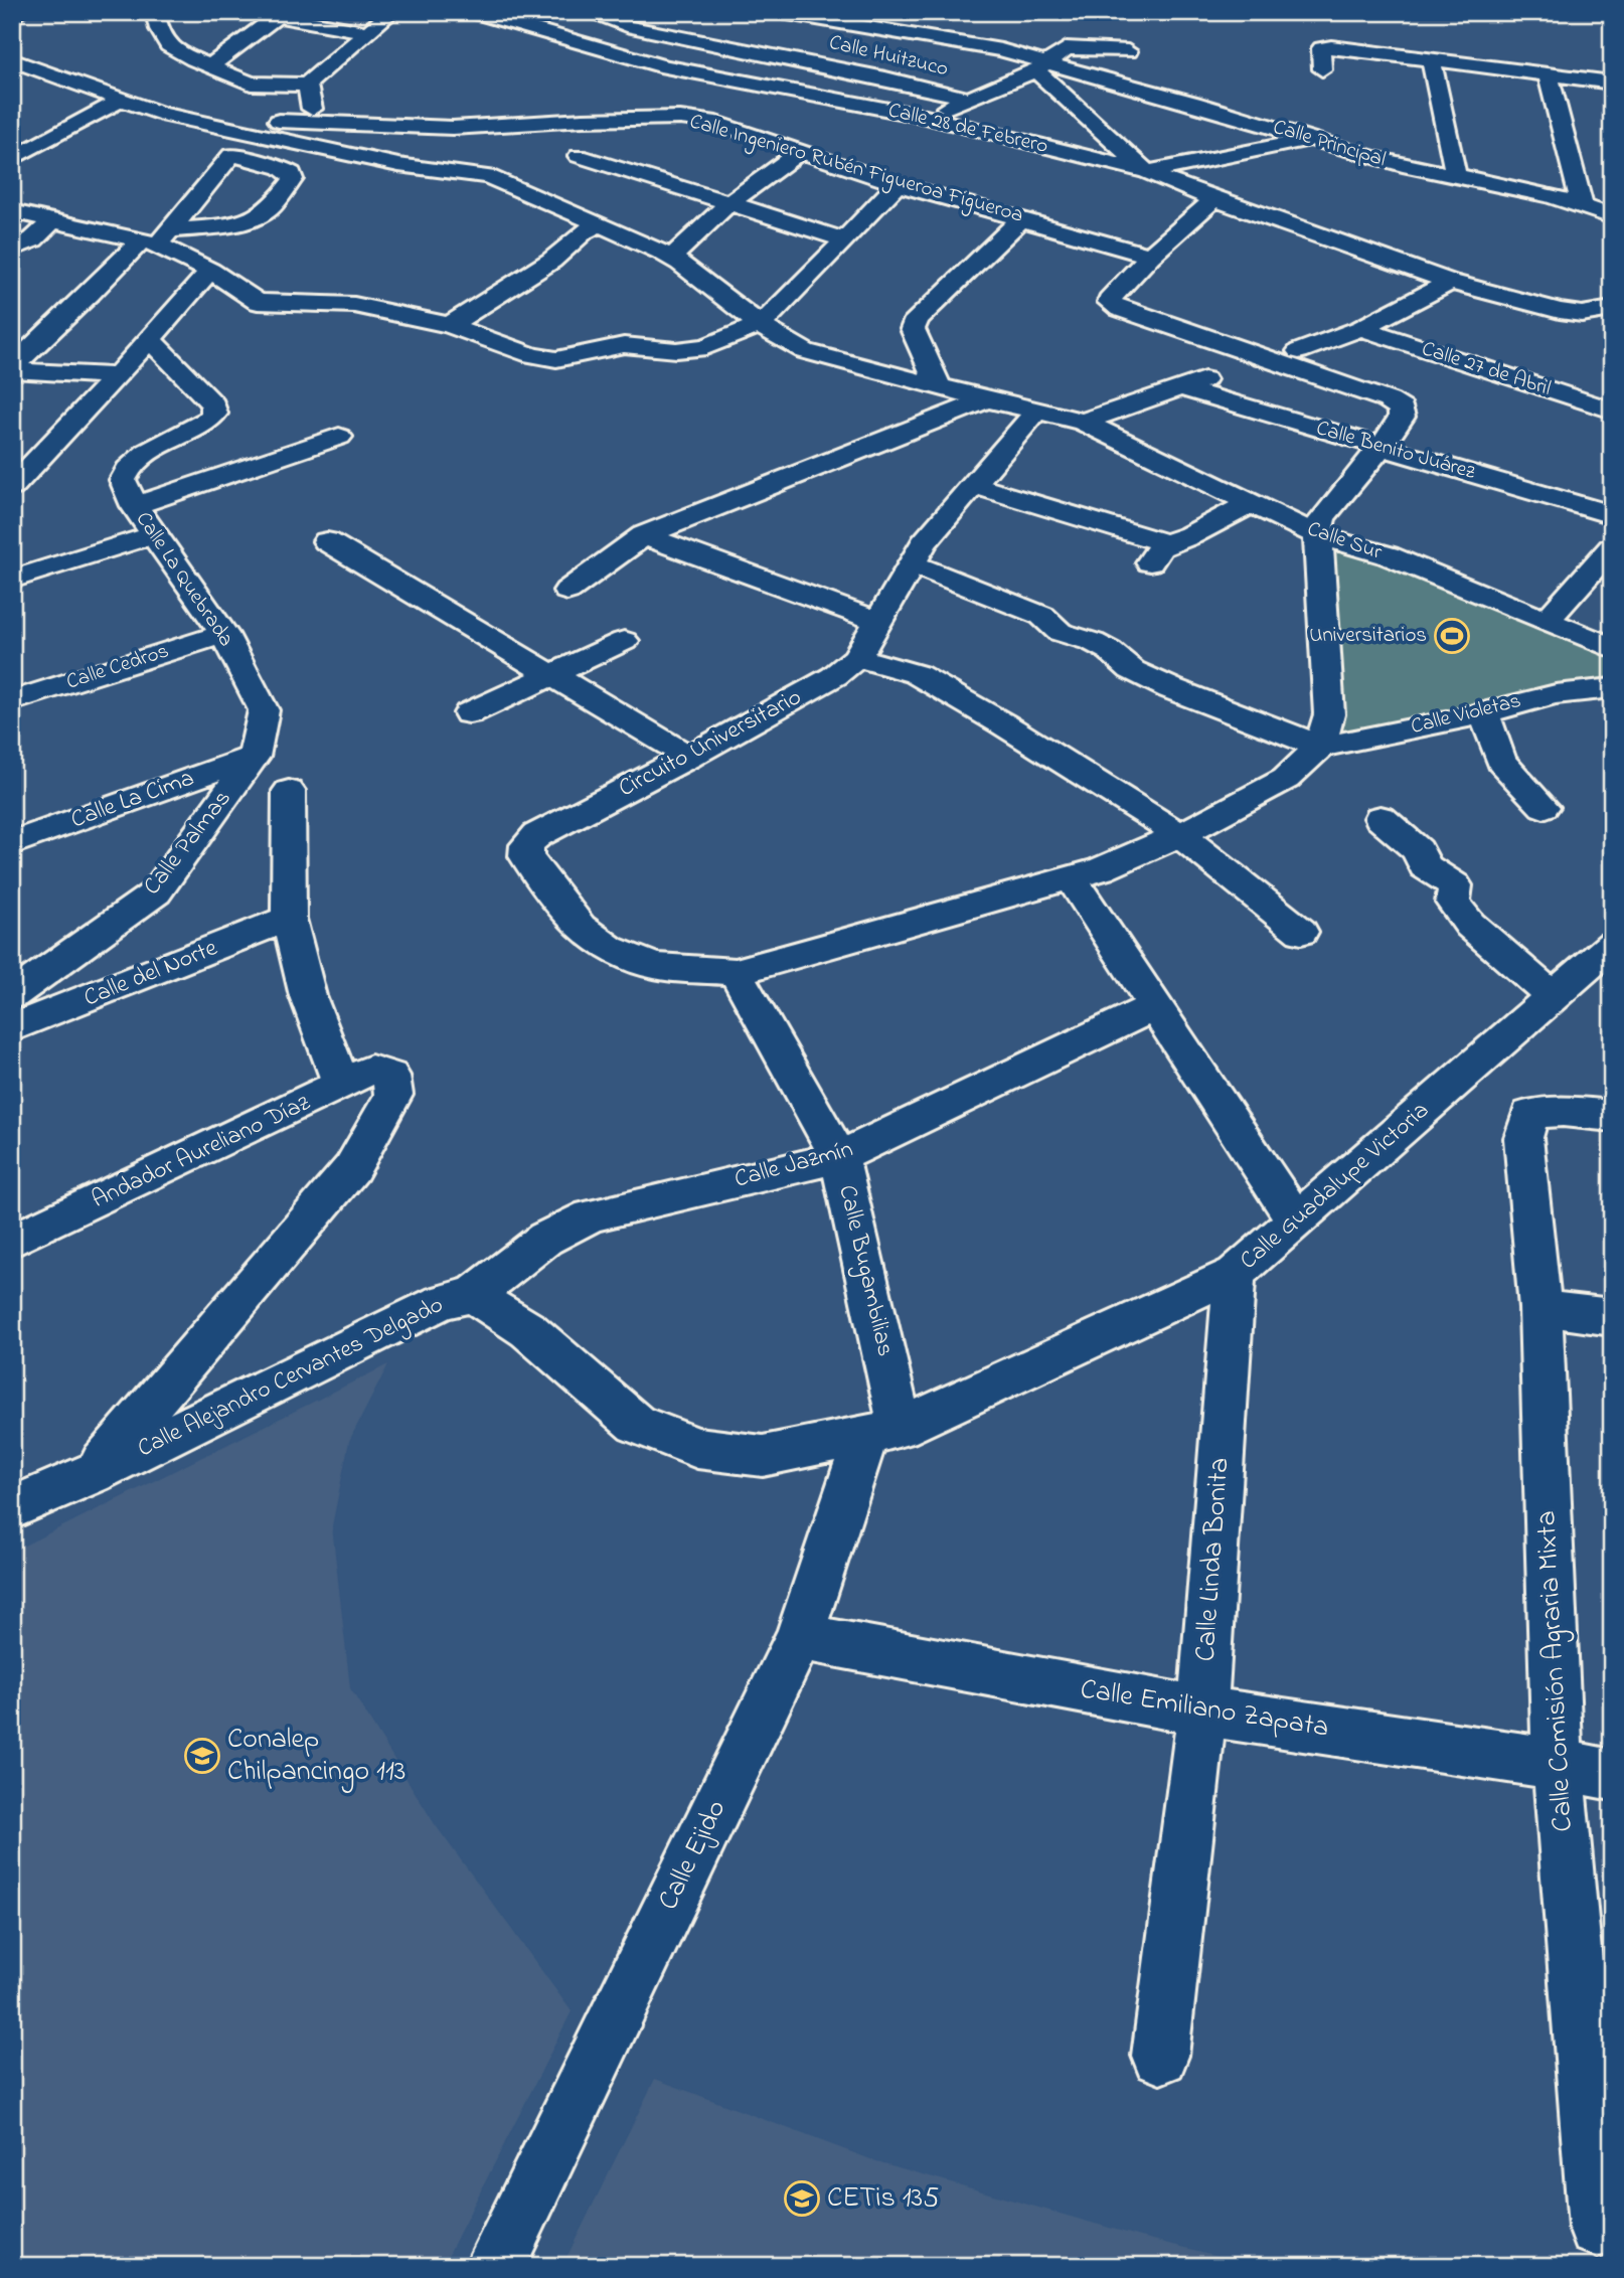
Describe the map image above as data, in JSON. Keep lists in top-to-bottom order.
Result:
{
  "streets": {
    "street": [
      "Calle Huitzuco",
      "Calle 28 de Febrero",
      "Calle Principal",
      "Calle Ingeniero Rubén Figueroa Figueroa",
      "Calle 27 de Abril",
      "Calle Benito Juárez",
      "Calle Sur",
      "Calle La Quebrada",
      "Calle Cedros",
      "Calle Violetas",
      "Circuito Universitario",
      "Calle La Cima",
      "Calle Palmas",
      "Calle del Norte",
      "Andador Aureliano Díaz",
      "Calle Jazmín",
      "Calle Guadalupe Victoria",
      "Calle Bugambilias",
      "Calle Alejandro Cervantes Delgado",
      "Calle Linda Bonita",
      "Calle Comisión Agraria Mixta",
      "Calle Emiliano Zapata",
      "Calle Ejido"
    ]
  },
  "crossings": [
    ["Calle Ingeniero Rubén Figueroa Figueroa", "Calle Sur"],
    ["Calle Sur", "Circuito Universitario"],
    ["Calle La Quebrada", "Calle Cedros"],
    ["Calle La Quebrada", "Calle La Cima"],
    ["Calle La Quebrada", "Calle Palmas"],
    ["Circuito Universitario", "Calle Bugambilias"],
    ["Calle La Cima", "Calle Palmas"],
    ["Andador Aureliano Díaz", "Calle Alejandro Cervantes Delgado"],
    ["Calle Jazmín", "Calle Bugambilias"],
    ["Calle Jazmín", "Calle Alejandro Cervantes Delgado"],
    ["Calle Guadalupe Victoria", "Calle Bugambilias"],
    ["Calle Guadalupe Victoria", "Calle Alejandro Cervantes Delgado"],
    ["Calle Guadalupe Victoria", "Calle Linda Bonita"],
    ["Calle Guadalupe Victoria", "Calle Ejido"],
    ["Calle Bugambilias", "Calle Alejandro Cervantes Delgado"],
    ["Calle Bugambilias", "Calle Ejido"],
    ["Calle Alejandro Cervantes Delgado", "Calle Ejido"],
    ["Calle Linda Bonita", "Calle Emiliano Zapata"],
    ["Calle Comisión Agraria Mixta", "Calle Emiliano Zapata"],
    ["Calle Emiliano Zapata", "Calle Ejido"]
  ],
  "places": {
    "sports": ["Universitarios"],
    "school or university": ["Conalep Chilpancingo 113", "CETis 135"]
  }
}
